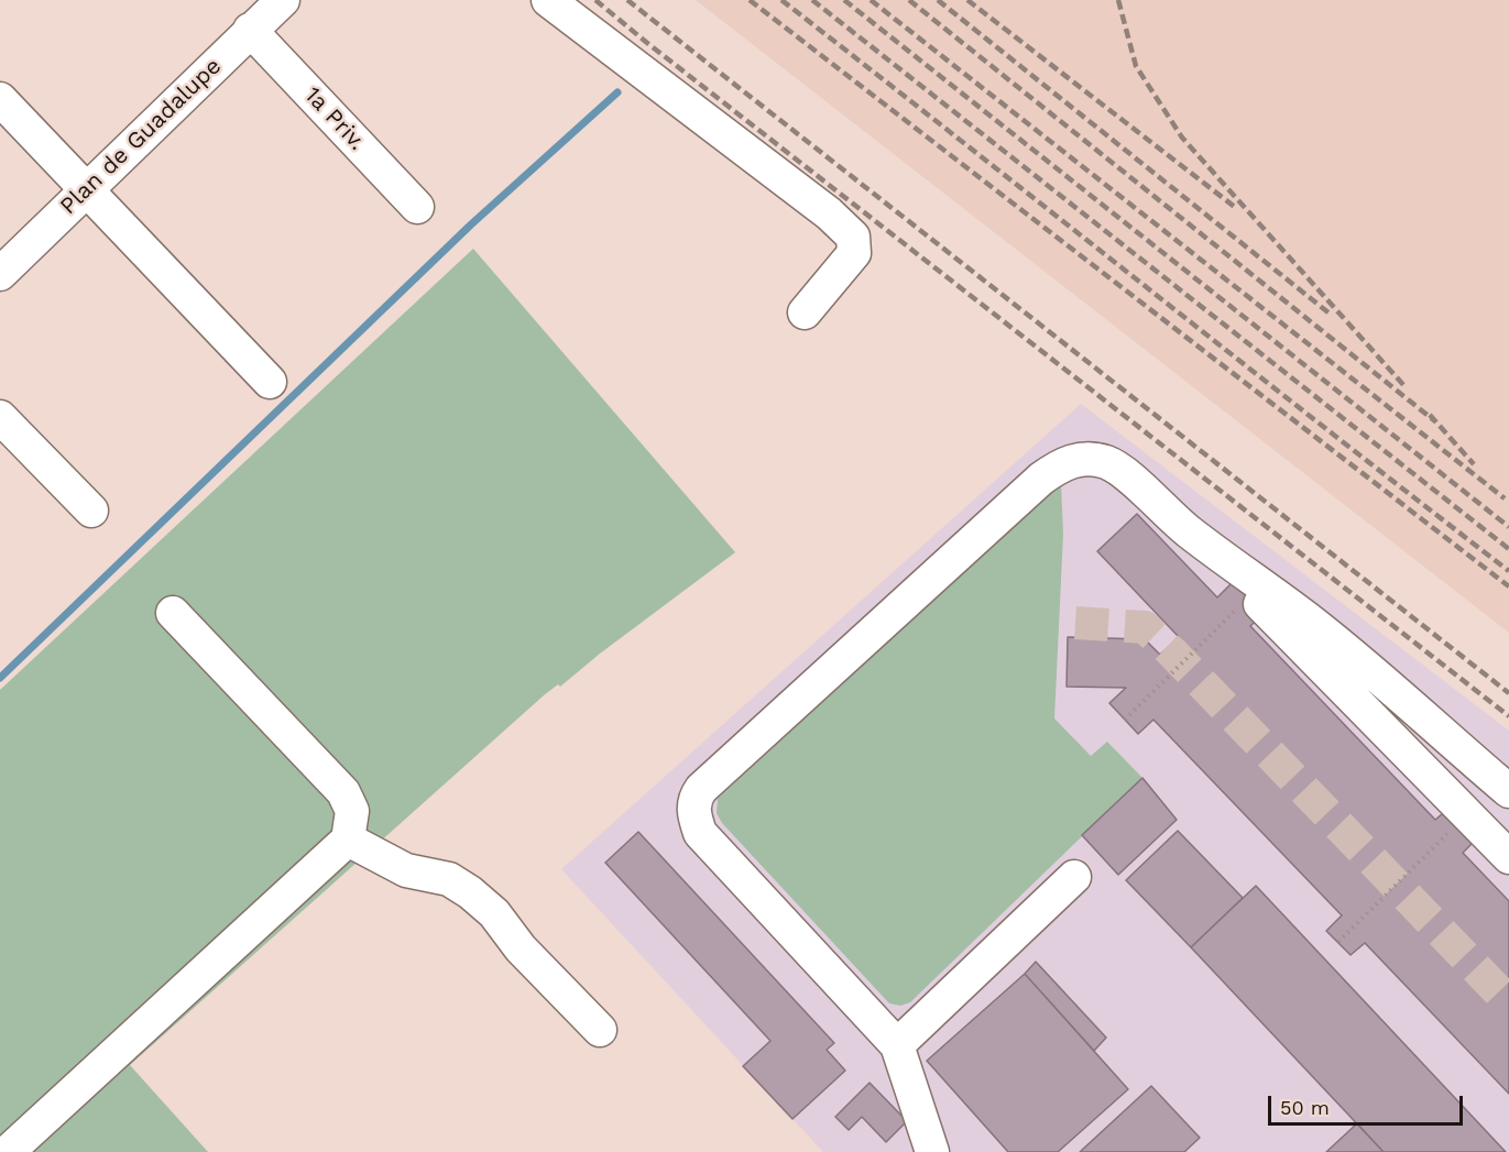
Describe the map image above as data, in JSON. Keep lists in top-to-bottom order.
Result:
{
  "streets": {
    "street": ["1a Priv.", "Plan de Guadalupe"]
  },
  "crossings": [
    ["1a Priv.", "Plan de Guadalupe"]
  ],
  "scale_bar": "50 m"
}
